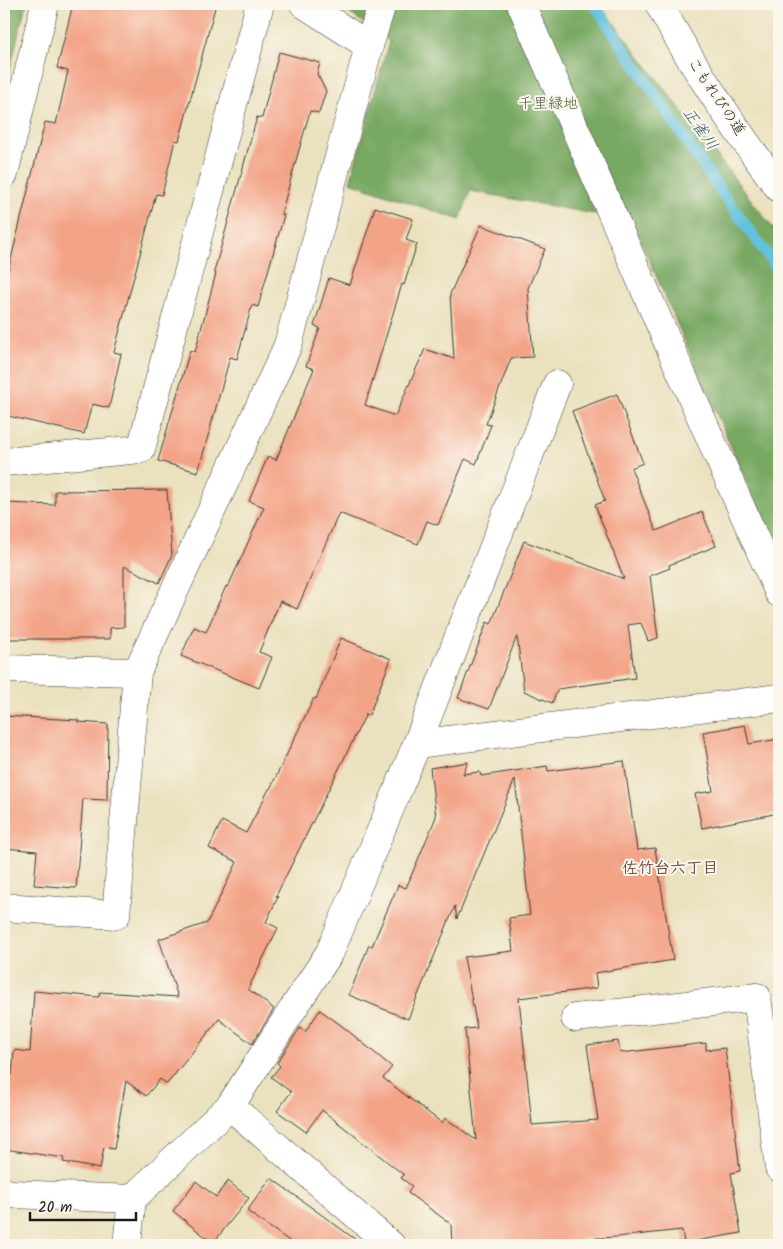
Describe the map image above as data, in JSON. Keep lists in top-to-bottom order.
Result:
{
  "streets": {
    "street": ["こもれびの道"]
  },
  "districts": ["佐竹台六丁目"],
  "water": ["正雀川"],
  "parks": ["千里緑地"],
  "scale_bar": "20 m"
}
